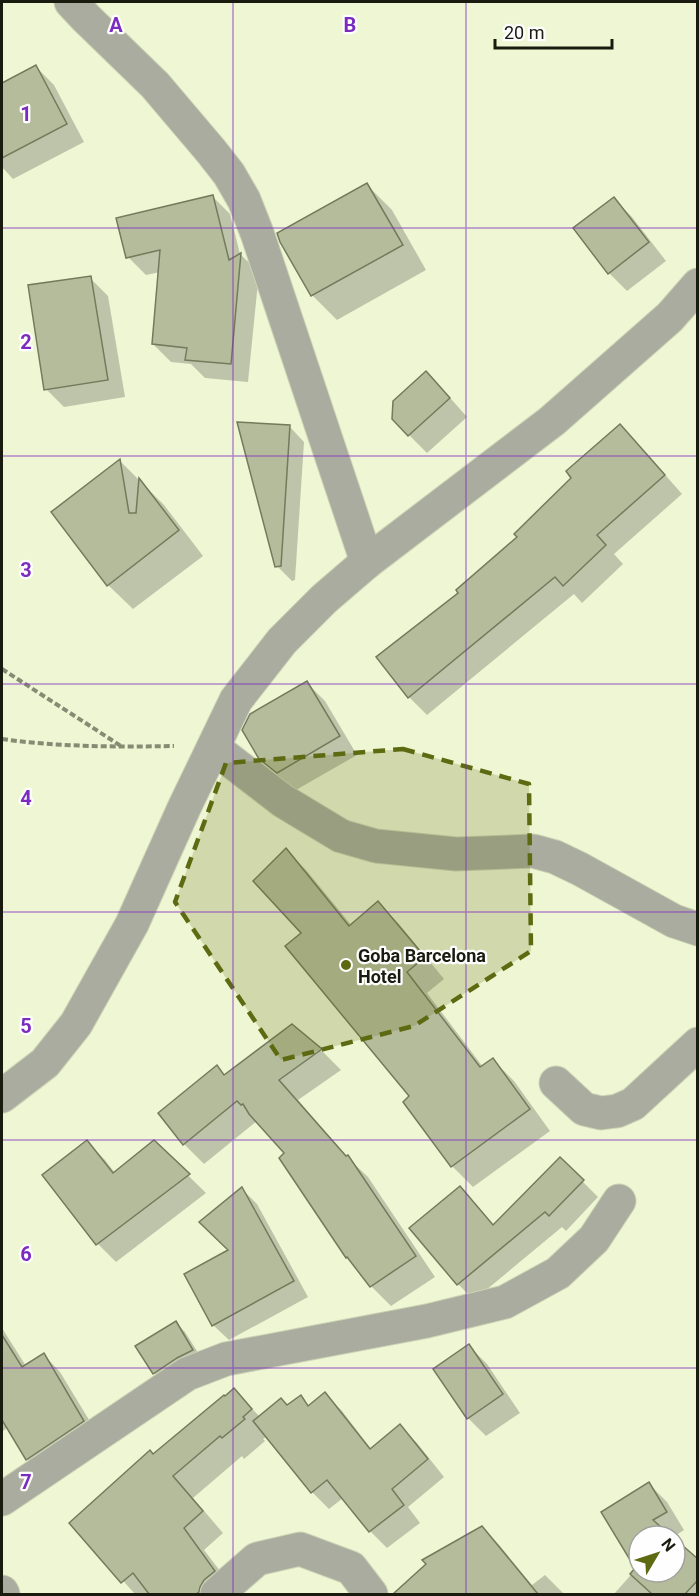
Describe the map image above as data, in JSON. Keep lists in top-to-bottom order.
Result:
{
  "places": ["Goba Barcelona Hotel"],
  "scale_bar": "20 m",
  "north": "top right",
  "grid": {
    "columns": ["A", "B"],
    "rows": [
      "1",
      "2",
      "3",
      "4",
      "5",
      "6",
      "7"
    ]
  }
}
